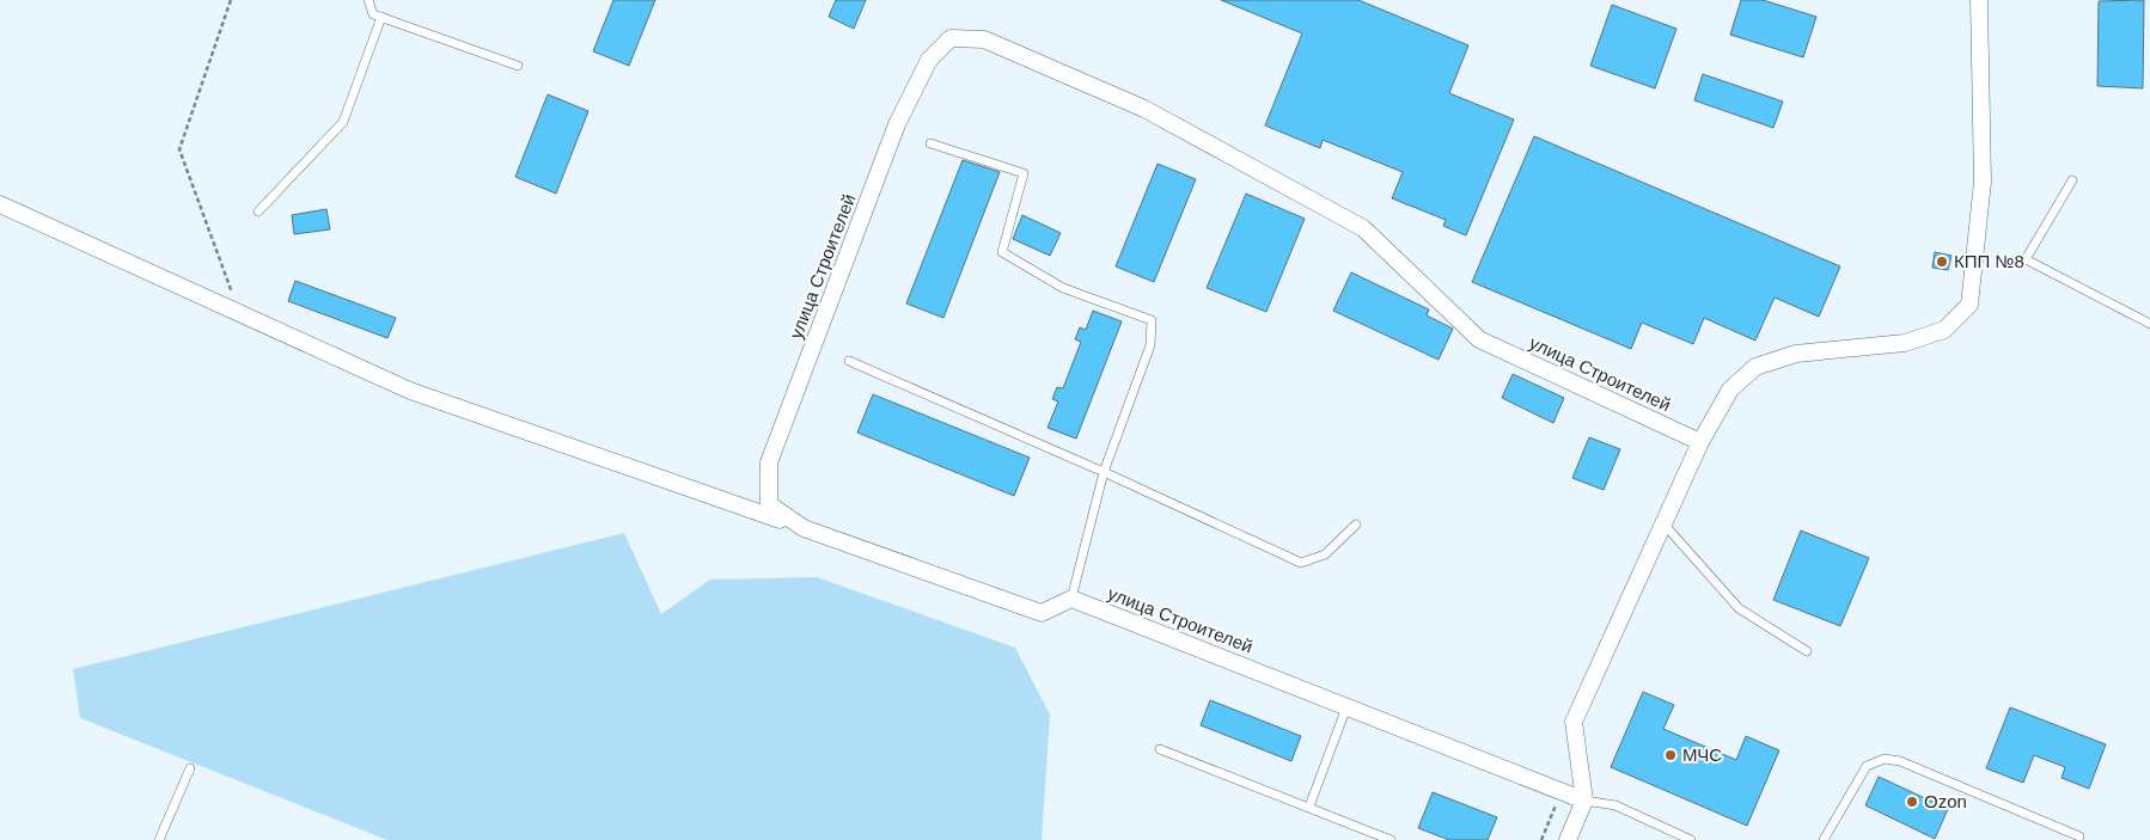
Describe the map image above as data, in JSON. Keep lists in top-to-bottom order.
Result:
{
  "streets": {
    "street": ["улица Строителей"]
  },
  "places": ["КПП №8", "МЧС", "Ozon"]
}
